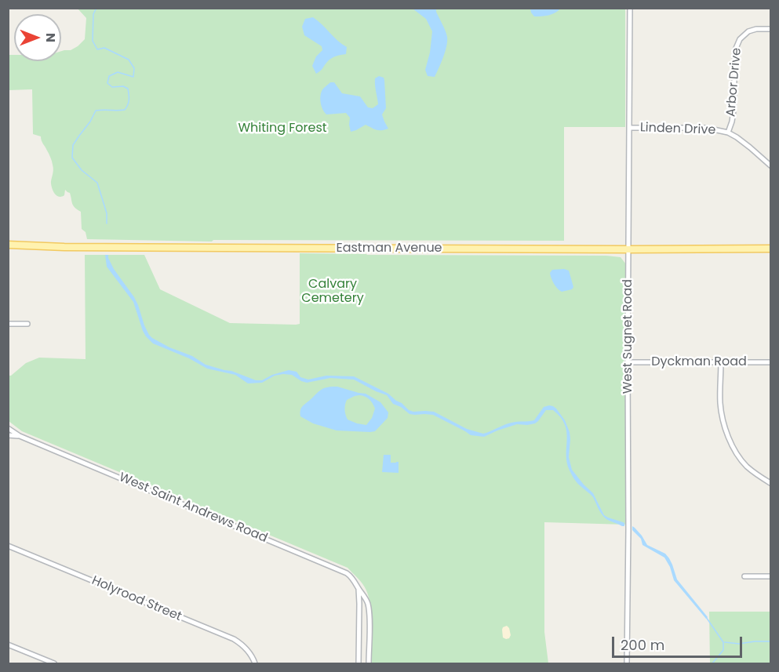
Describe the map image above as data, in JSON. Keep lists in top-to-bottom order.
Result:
{
  "streets": {
    "main road": ["Eastman Avenue"],
    "street": [
      "Arbor Drive",
      "Linden Drive",
      "West Sugnet Road",
      "Dyckman Road",
      "West Saint Andrews Road",
      "Holyrood Street"
    ]
  },
  "crossings": [
    ["Arbor Drive", "Linden Drive"],
    ["Linden Drive", "West Sugnet Road"],
    ["Eastman Avenue", "West Sugnet Road"],
    ["West Sugnet Road", "Dyckman Road"]
  ],
  "parks": ["Whiting Forest", "Calvary Cemetery"],
  "scale_bar": "200 m",
  "north": "right"
}
